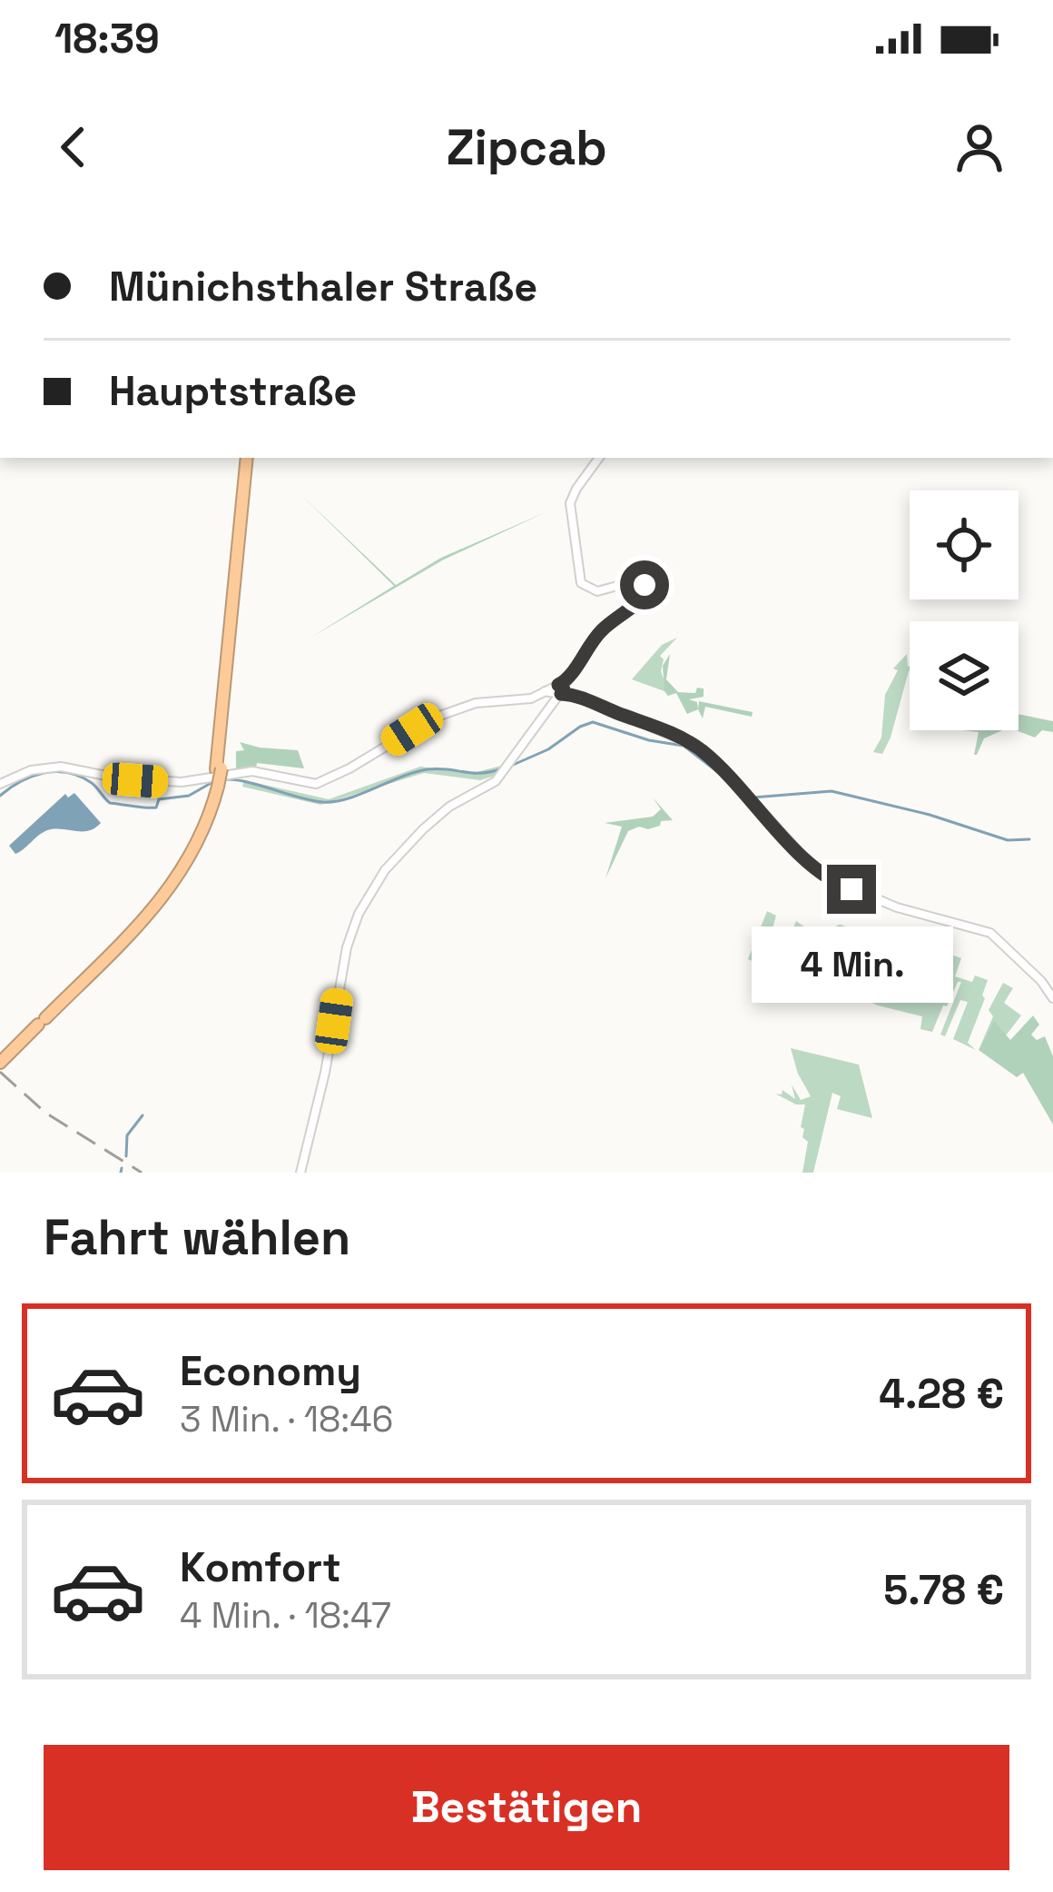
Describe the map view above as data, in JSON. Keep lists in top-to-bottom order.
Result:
{
  "page": {
    "status": "18:39",
    "header": "Zipcab",
    "banner": ["Münichsthaler Straße", "Hauptstraße"],
    "bubble": "4 Min.",
    "heading": "Fahrt wählen",
    "list": [
      {
        "name": "Economy",
        "note": "3 Min. · 18:46",
        "value": "4.28 €"
      },
      {
        "name": "Komfort",
        "note": "4 Min. · 18:47",
        "value": "5.78 €"
      }
    ],
    "buttons": "Bestätigen"
  }
}
